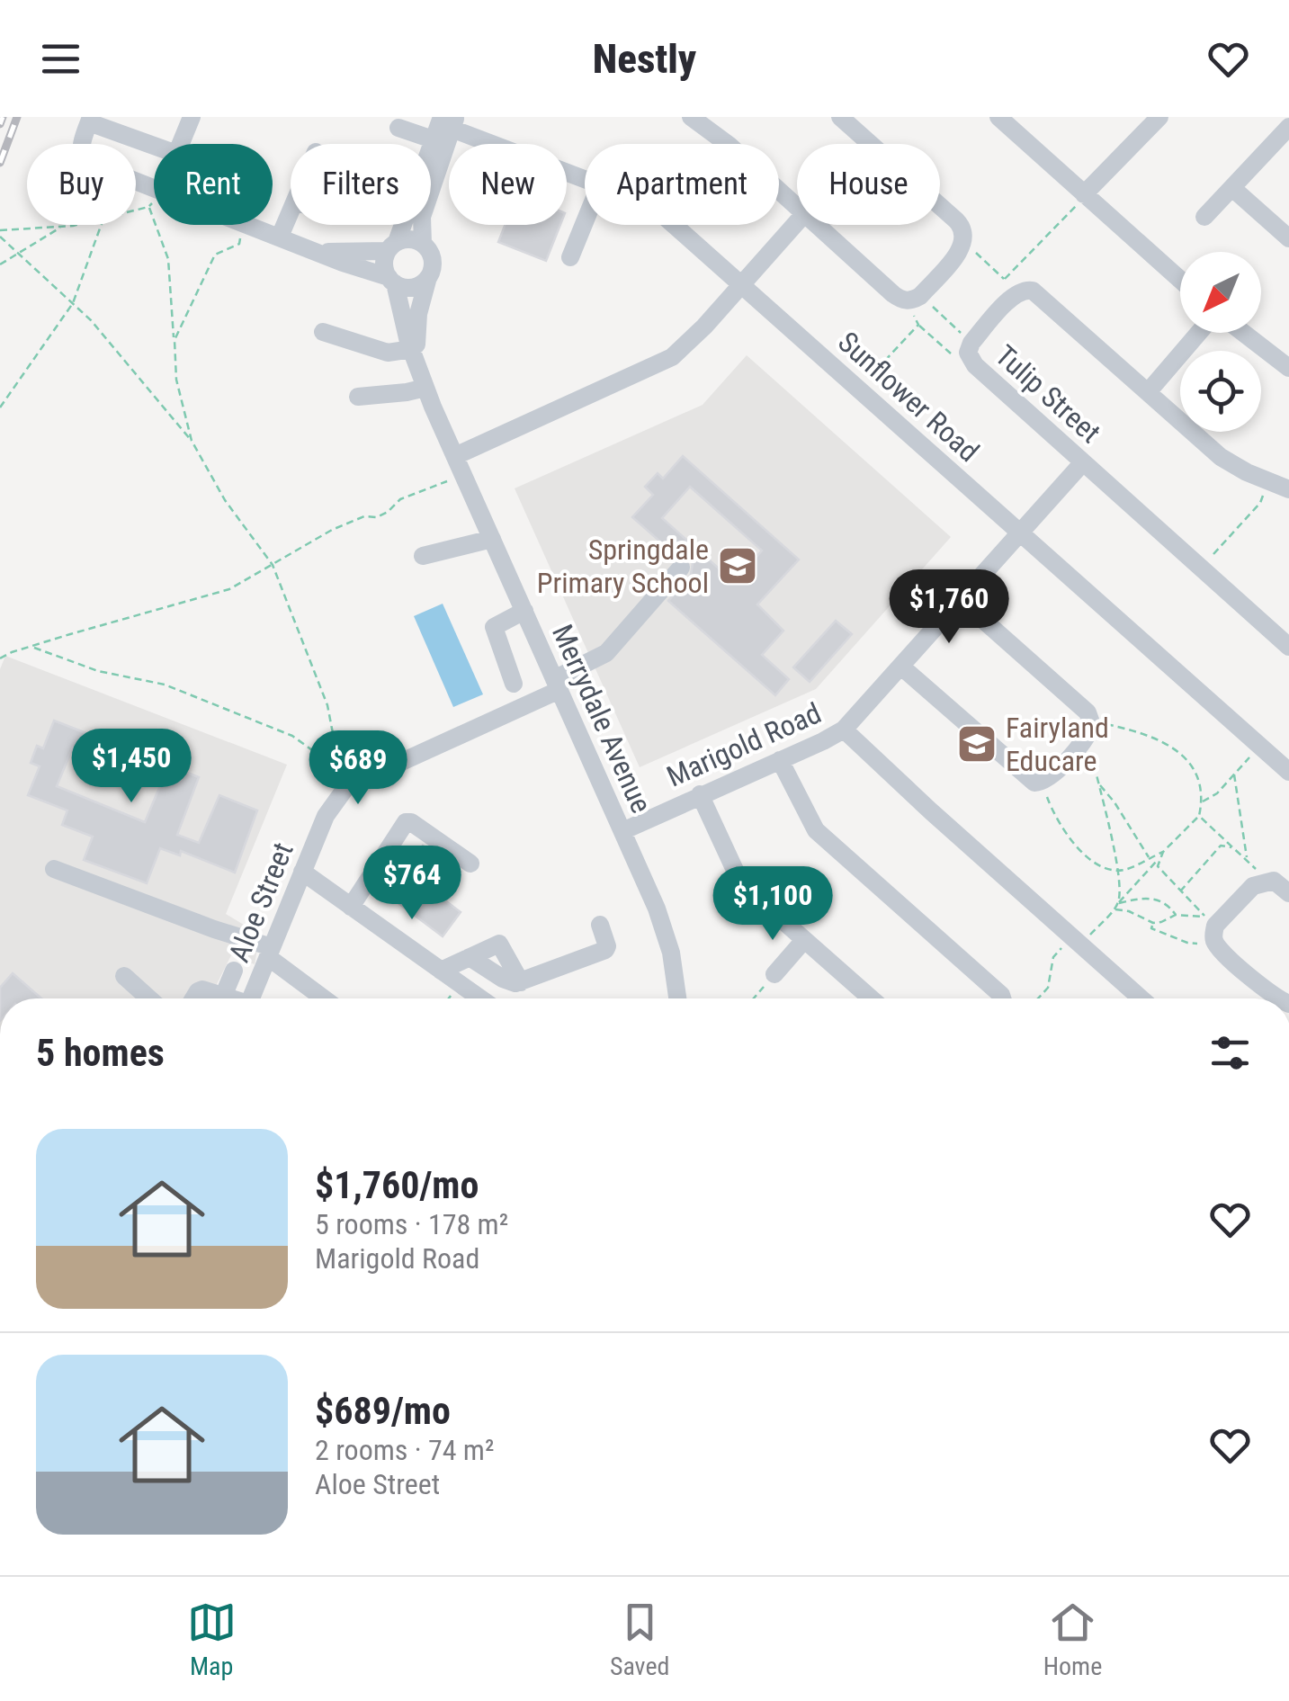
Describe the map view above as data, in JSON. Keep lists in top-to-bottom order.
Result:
{
  "streets": {
    "street": [
      "Tulip Street",
      "Sunflower Road",
      "Merrydale Avenue",
      "Marigold Road",
      "Aloe Street"
    ]
  },
  "crossings": [
    ["Tulip Street", "Marigold Road"],
    ["Sunflower Road", "Marigold Road"],
    ["Merrydale Avenue", "Marigold Road"]
  ],
  "places": {
    "school or university": ["Springdale Primary School", "Fairyland Educare"]
  },
  "north": "bottom left",
  "page": {
    "header": "Nestly",
    "chip": [
      "Buy",
      "Rent",
      "Filters",
      "New",
      "Apartment",
      "House"
    ],
    "price": [
      "$1,760",
      "$1,450",
      "$689",
      "$764",
      "$1,100"
    ],
    "heading": "5 homes",
    "list": [
      {
        "name": "$1,760/mo",
        "note": "5 rooms · 178 m² · Marigold Road"
      },
      {
        "name": "$689/mo",
        "note": "2 rooms · 74 m² · Aloe Street"
      }
    ],
    "tabs": ["Map", "Saved", "Home"]
  }
}
